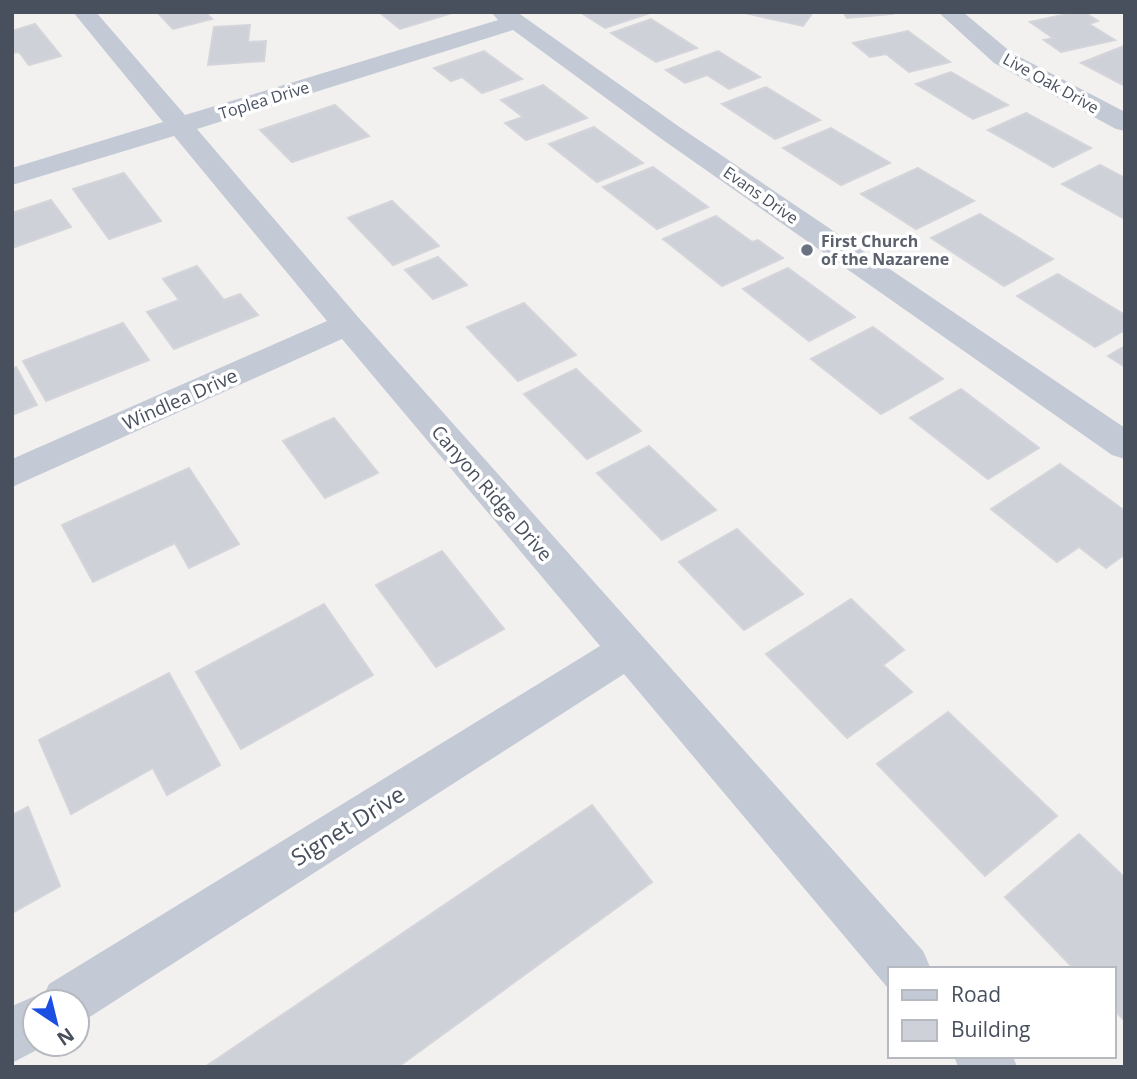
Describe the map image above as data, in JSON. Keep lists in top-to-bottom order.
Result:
{
  "streets": {
    "street": [
      "Live Oak Drive",
      "Toplea Drive",
      "Evans Drive",
      "Windlea Drive",
      "Canyon Ridge Drive",
      "Signet Drive"
    ]
  },
  "crossings": [
    ["Toplea Drive", "Evans Drive"],
    ["Toplea Drive", "Canyon Ridge Drive"],
    ["Windlea Drive", "Canyon Ridge Drive"],
    ["Canyon Ridge Drive", "Signet Drive"]
  ],
  "places": ["First Church of the Nazarene"],
  "legend": ["Road", "Building"],
  "north": "bottom right"
}
